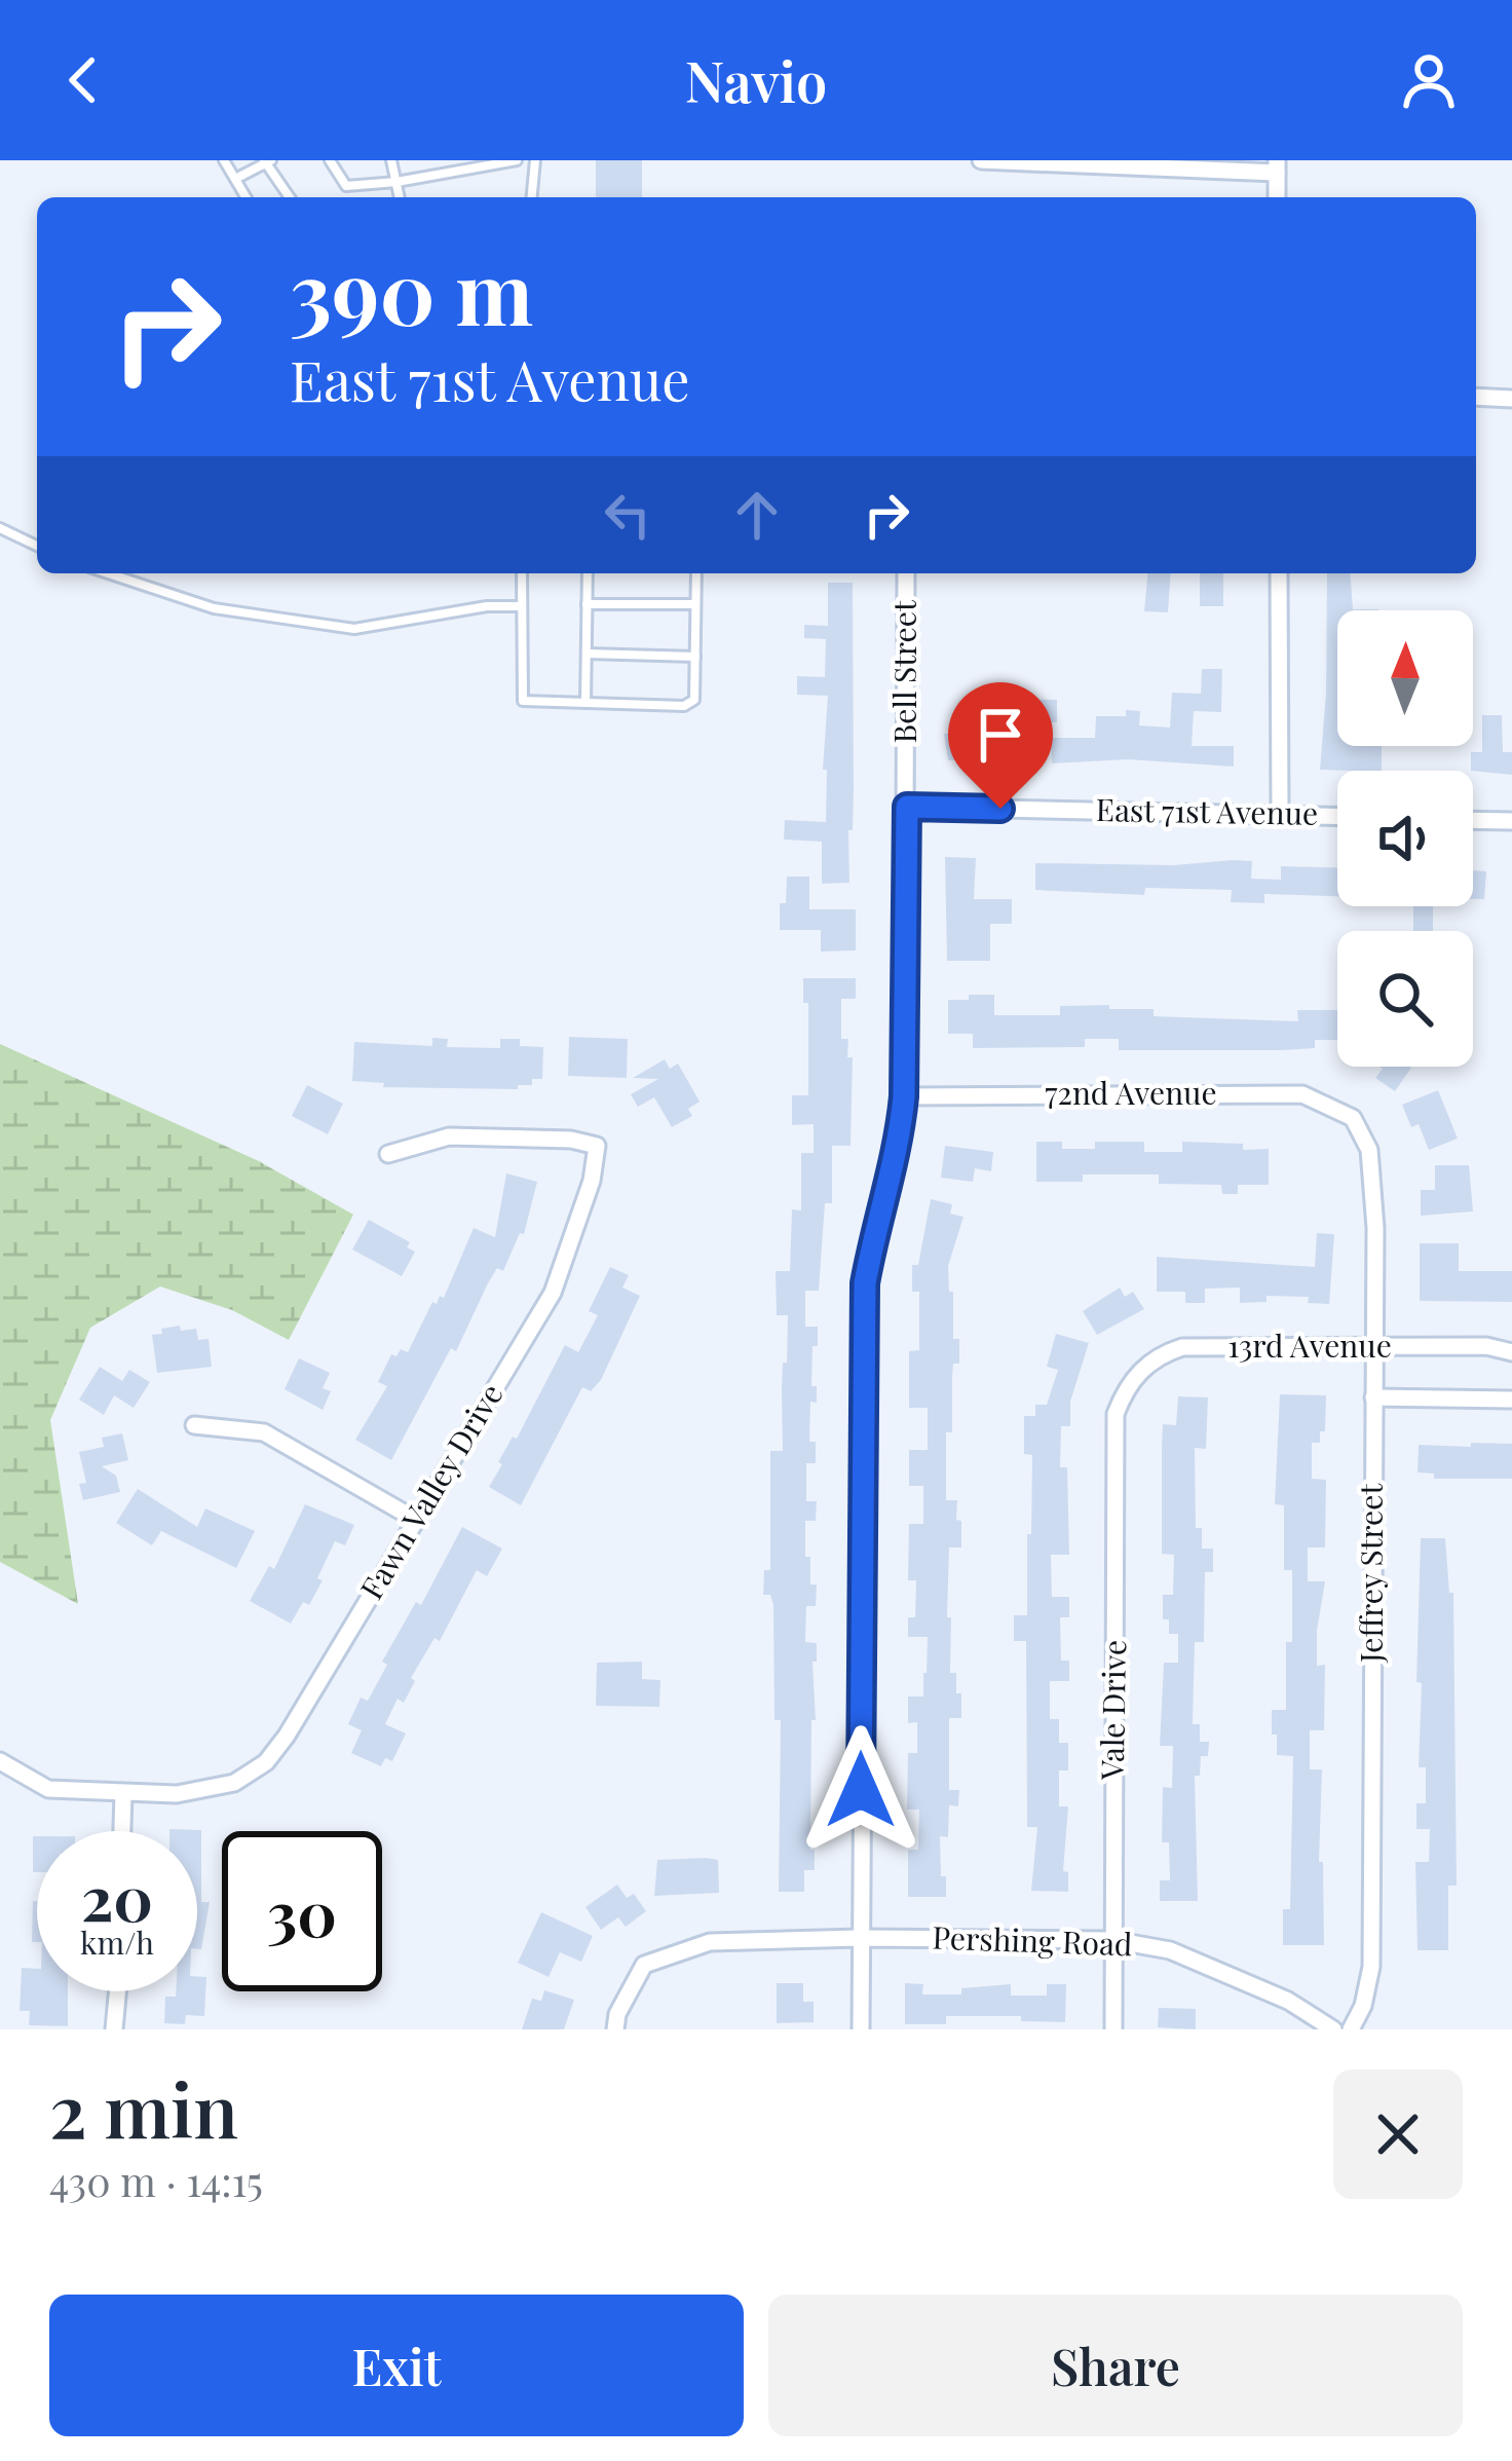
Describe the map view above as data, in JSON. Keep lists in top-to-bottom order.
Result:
{
  "streets": {
    "street": [
      "Bell Street",
      "East 71st Avenue",
      "72nd Avenue",
      "13rd Avenue",
      "Fawn Valley Drive",
      "Jeffrey Street",
      "Vale Drive",
      "Pershing Road"
    ]
  },
  "crossings": [
    ["Bell Street", "East 71st Avenue"],
    ["Bell Street", "72nd Avenue"],
    ["Bell Street", "Pershing Road"],
    ["72nd Avenue", "Jeffrey Street"],
    ["13rd Avenue", "Jeffrey Street"],
    ["13rd Avenue", "Vale Drive"],
    ["Vale Drive", "Pershing Road"]
  ],
  "north": "top",
  "page": {
    "header": "Navio",
    "turn": ["390 m", "East 71st Avenue"],
    "speed": "20 km/h",
    "limit": "30",
    "heading": ["2 min", "430 m · 14:15"],
    "buttons": ["Exit", "Share"]
  }
}
